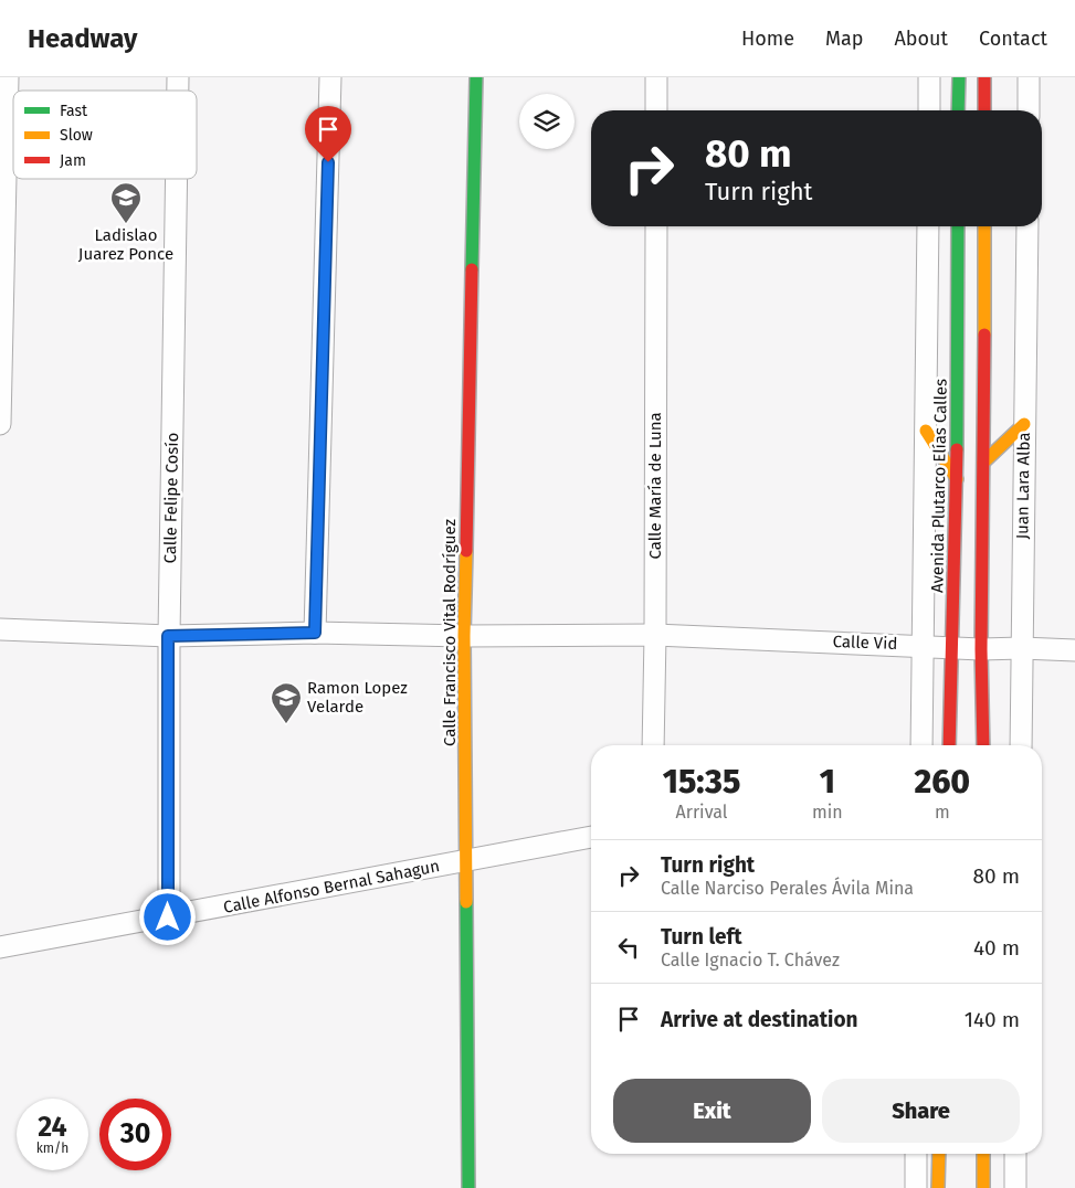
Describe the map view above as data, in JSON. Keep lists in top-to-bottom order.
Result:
{
  "streets": {
    "main road": ["Avenida Plutarco Elías Calles", "Calle Francisco Vital Rodríguez"],
    "street": [
      "Calle María de Luna",
      "Juan Lara Alba",
      "Calle Felipe Cosío",
      "Calle Vid",
      "Calle Alfonso Bernal Sahagun"
    ]
  },
  "crossings": [
    ["Calle María de Luna", "Calle Vid"],
    ["Avenida Plutarco Elías Calles", "Calle Vid"],
    ["Juan Lara Alba", "Calle Vid"],
    ["Calle Felipe Cosío", "Calle Vid"],
    ["Calle Felipe Cosío", "Calle Alfonso Bernal Sahagun"],
    ["Calle Francisco Vital Rodríguez", "Calle Vid"],
    ["Calle Francisco Vital Rodríguez", "Calle Alfonso Bernal Sahagun"]
  ],
  "places": {
    "school or university": ["Ladislao Juarez Ponce", "Ramon Lopez Velarde"]
  },
  "legend": ["Fast", "Slow", "Jam"],
  "page": {
    "header": "Headway",
    "nav": [
      "Home",
      "Map",
      "About",
      "Contact"
    ],
    "turn": ["80 m", "Turn right"],
    "eta": [
      "15:35",
      "Arrival",
      "1",
      "min",
      "260",
      "m"
    ],
    "list": [
      {
        "name": "Turn right",
        "note": "Calle Narciso Perales Ávila Mina",
        "value": "80 m"
      },
      {
        "name": "Turn left",
        "note": "Calle Ignacio T. Chávez",
        "value": "40 m"
      },
      {
        "name": "Arrive at destination",
        "value": "140 m"
      }
    ],
    "buttons": ["Exit", "Share"],
    "speed": "24 km/h",
    "limit": "30"
  }
}
